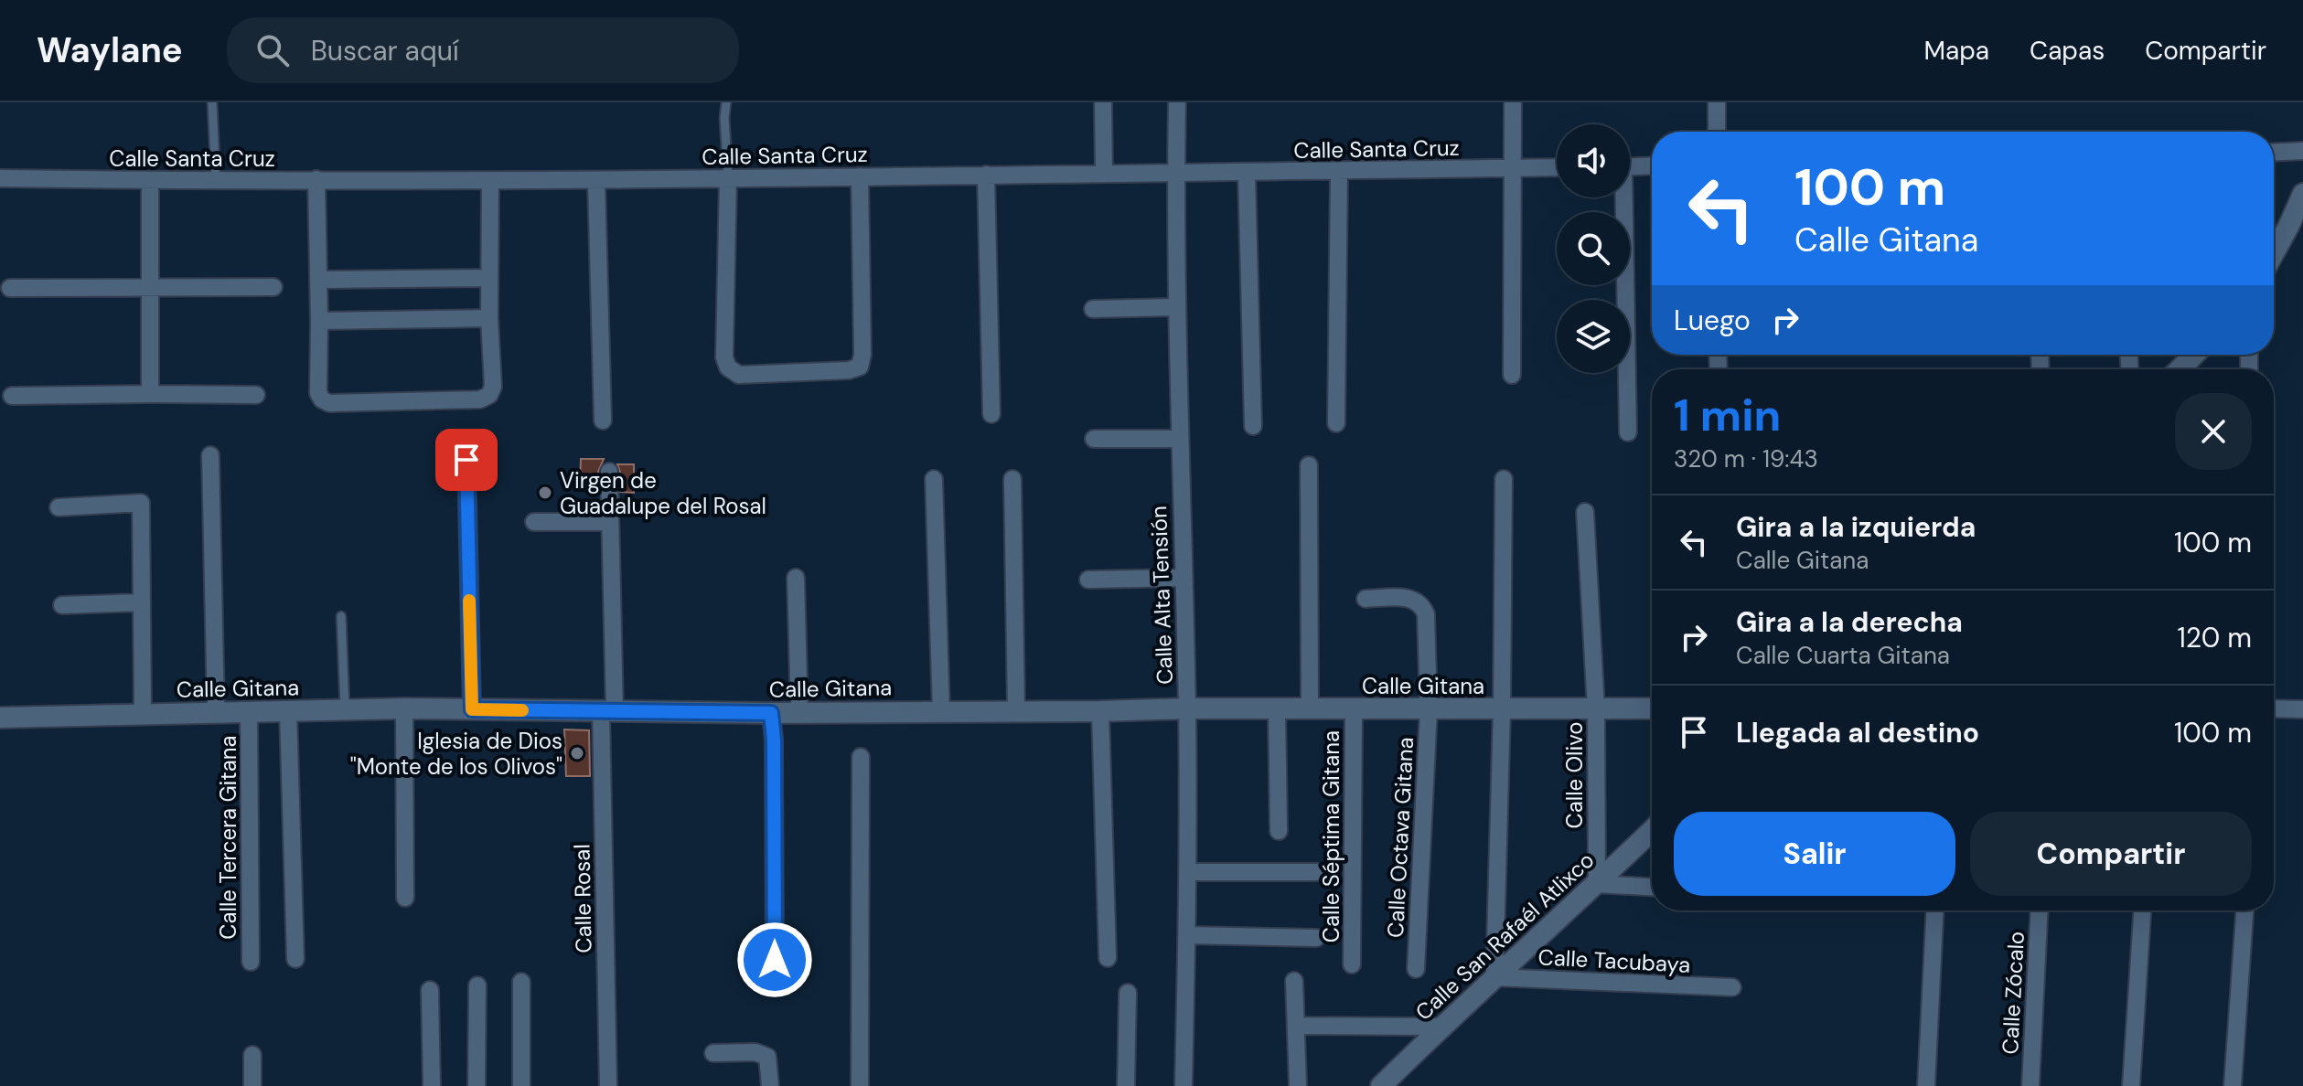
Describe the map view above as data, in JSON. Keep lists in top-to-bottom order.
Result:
{
  "streets": {
    "street": [
      "Calle Santa Cruz",
      "Calle Alta Tensión",
      "Calle Gitana",
      "Calle Olivo",
      "Calle Séptima Gitana",
      "Calle Tercera Gitana",
      "Calle Octava Gitana",
      "Calle Rosal",
      "Calle San Rafaél Atlixco",
      "Calle Tacubaya",
      "Calle Zócalo"
    ]
  },
  "crossings": [
    ["Calle Santa Cruz", "Calle Alta Tensión"],
    ["Calle Alta Tensión", "Calle Gitana"],
    ["Calle Gitana", "Calle Olivo"],
    ["Calle Gitana", "Calle Séptima Gitana"],
    ["Calle Gitana", "Calle Tercera Gitana"],
    ["Calle Gitana", "Calle Octava Gitana"],
    ["Calle Gitana", "Calle Rosal"],
    ["Calle Olivo", "Calle San Rafaél Atlixco"],
    ["Calle San Rafaél Atlixco", "Calle Tacubaya"]
  ],
  "places": ["Virgen de Guadalupe del Rosal", "Iglesia de Dios \"Monte de los Olivos\""],
  "page": {
    "header": "Waylane",
    "search": "Buscar aquí",
    "nav": ["Mapa", "Capas", "Compartir"],
    "turn": ["100 m", "Calle Gitana"],
    "then": "Luego",
    "heading": ["1 min", "320 m · 19:43"],
    "list": [
      {
        "name": "Gira a la izquierda",
        "note": "Calle Gitana",
        "value": "100 m"
      },
      {
        "name": "Gira a la derecha",
        "note": "Calle Cuarta Gitana",
        "value": "120 m"
      },
      {
        "name": "Llegada al destino",
        "value": "100 m"
      }
    ],
    "buttons": ["Salir", "Compartir"]
  }
}
